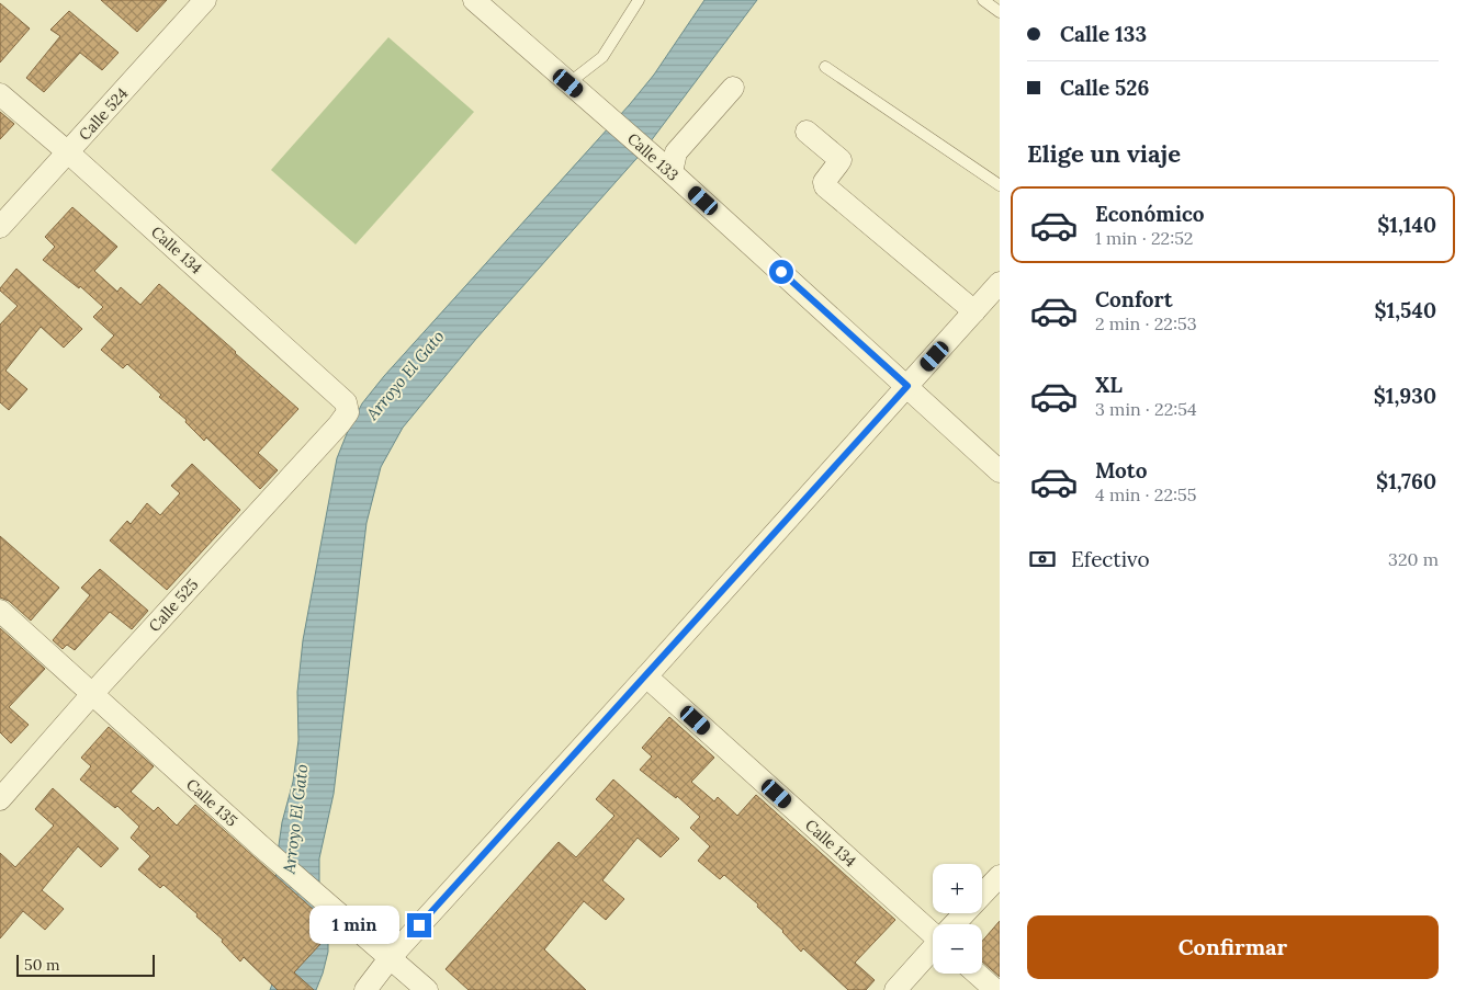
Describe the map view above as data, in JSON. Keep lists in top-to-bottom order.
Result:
{
  "streets": {
    "street": [
      "Calle 524",
      "Calle 133",
      "Calle 134",
      "Calle 525",
      "Calle 135"
    ]
  },
  "crossings": [
    ["Calle 524", "Calle 134"],
    ["Calle 134", "Calle 525"],
    ["Calle 525", "Calle 135"]
  ],
  "water": ["Arroyo El Gato"],
  "scale_bar": "50 m",
  "page": {
    "banner": ["Calle 133", "Calle 526"],
    "heading": "Elige un viaje",
    "list": [
      {
        "name": "Económico",
        "note": "1 min · 22:52",
        "value": "$1,140"
      },
      {
        "name": "Confort",
        "note": "2 min · 22:53",
        "value": "$1,540"
      },
      {
        "name": "XL",
        "note": "3 min · 22:54",
        "value": "$1,930"
      },
      {
        "name": "Moto",
        "note": "4 min · 22:55",
        "value": "$1,760"
      }
    ],
    "pay": ["Efectivo", "320 m"],
    "map_buttons": ["+", "−"],
    "buttons": "Confirmar",
    "bubble": "1 min",
    "scale": "50 m"
  }
}
